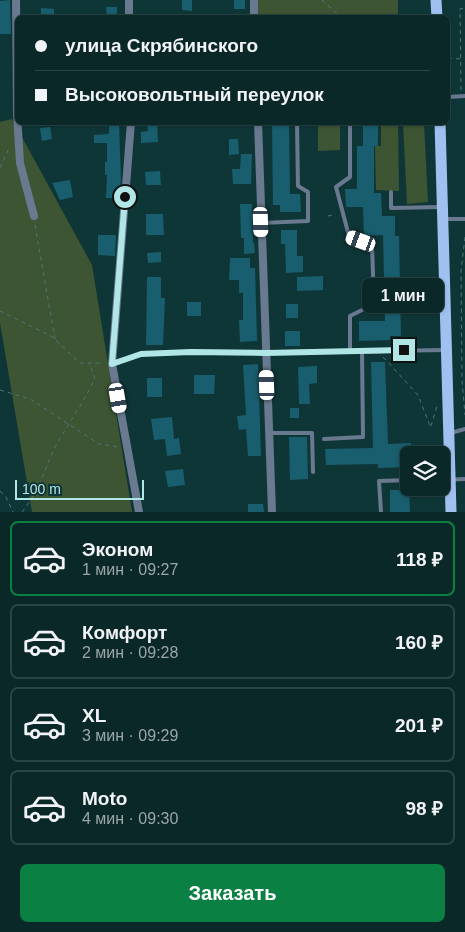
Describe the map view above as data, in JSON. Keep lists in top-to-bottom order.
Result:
{
  "scale_bar": "100 m",
  "page": {
    "banner": ["улица Скрябинского", "Высоковольтный переулок"],
    "bubble": "1 мин",
    "scale": "100 m",
    "list": [
      {
        "name": "Эконом",
        "note": "1 мин · 09:27",
        "value": "118 ₽"
      },
      {
        "name": "Комфорт",
        "note": "2 мин · 09:28",
        "value": "160 ₽"
      },
      {
        "name": "XL",
        "note": "3 мин · 09:29",
        "value": "201 ₽"
      },
      {
        "name": "Moto",
        "note": "4 мин · 09:30",
        "value": "98 ₽"
      }
    ],
    "buttons": "Заказать"
  }
}
